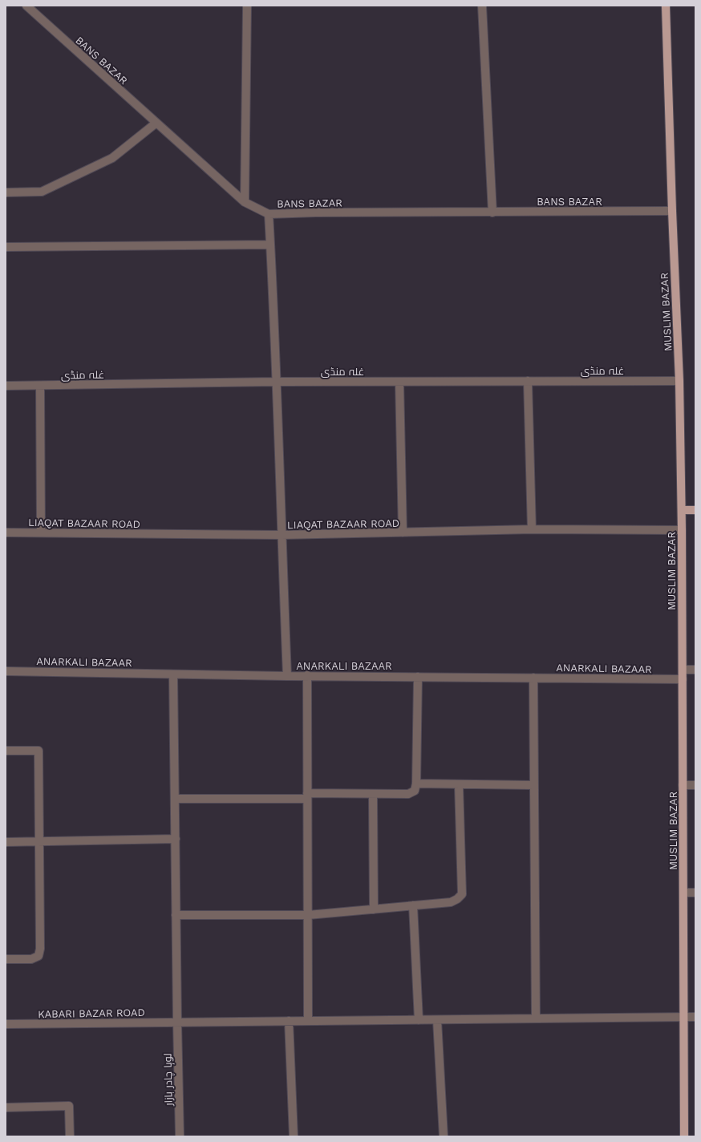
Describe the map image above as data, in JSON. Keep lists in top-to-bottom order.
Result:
{
  "streets": {
    "main road": ["MUSLIM BAZAR"],
    "street": [
      "BANS BAZAR",
      "غلہ منڈی",
      "LIAQAT BAZAAR ROAD",
      "ANARKALI BAZAAR",
      "KABARI BAZAR ROAD",
      "لوہا چادر بازار"
    ]
  },
  "crossings": [
    ["BANS BAZAR", "MUSLIM BAZAR"],
    ["MUSLIM BAZAR", "غلہ منڈی"],
    ["MUSLIM BAZAR", "LIAQAT BAZAAR ROAD"],
    ["MUSLIM BAZAR", "ANARKALI BAZAAR"],
    ["MUSLIM BAZAR", "KABARI BAZAR ROAD"],
    ["ANARKALI BAZAAR", "لوہا چادر بازار"],
    ["KABARI BAZAR ROAD", "لوہا چادر بازار"]
  ]
}
